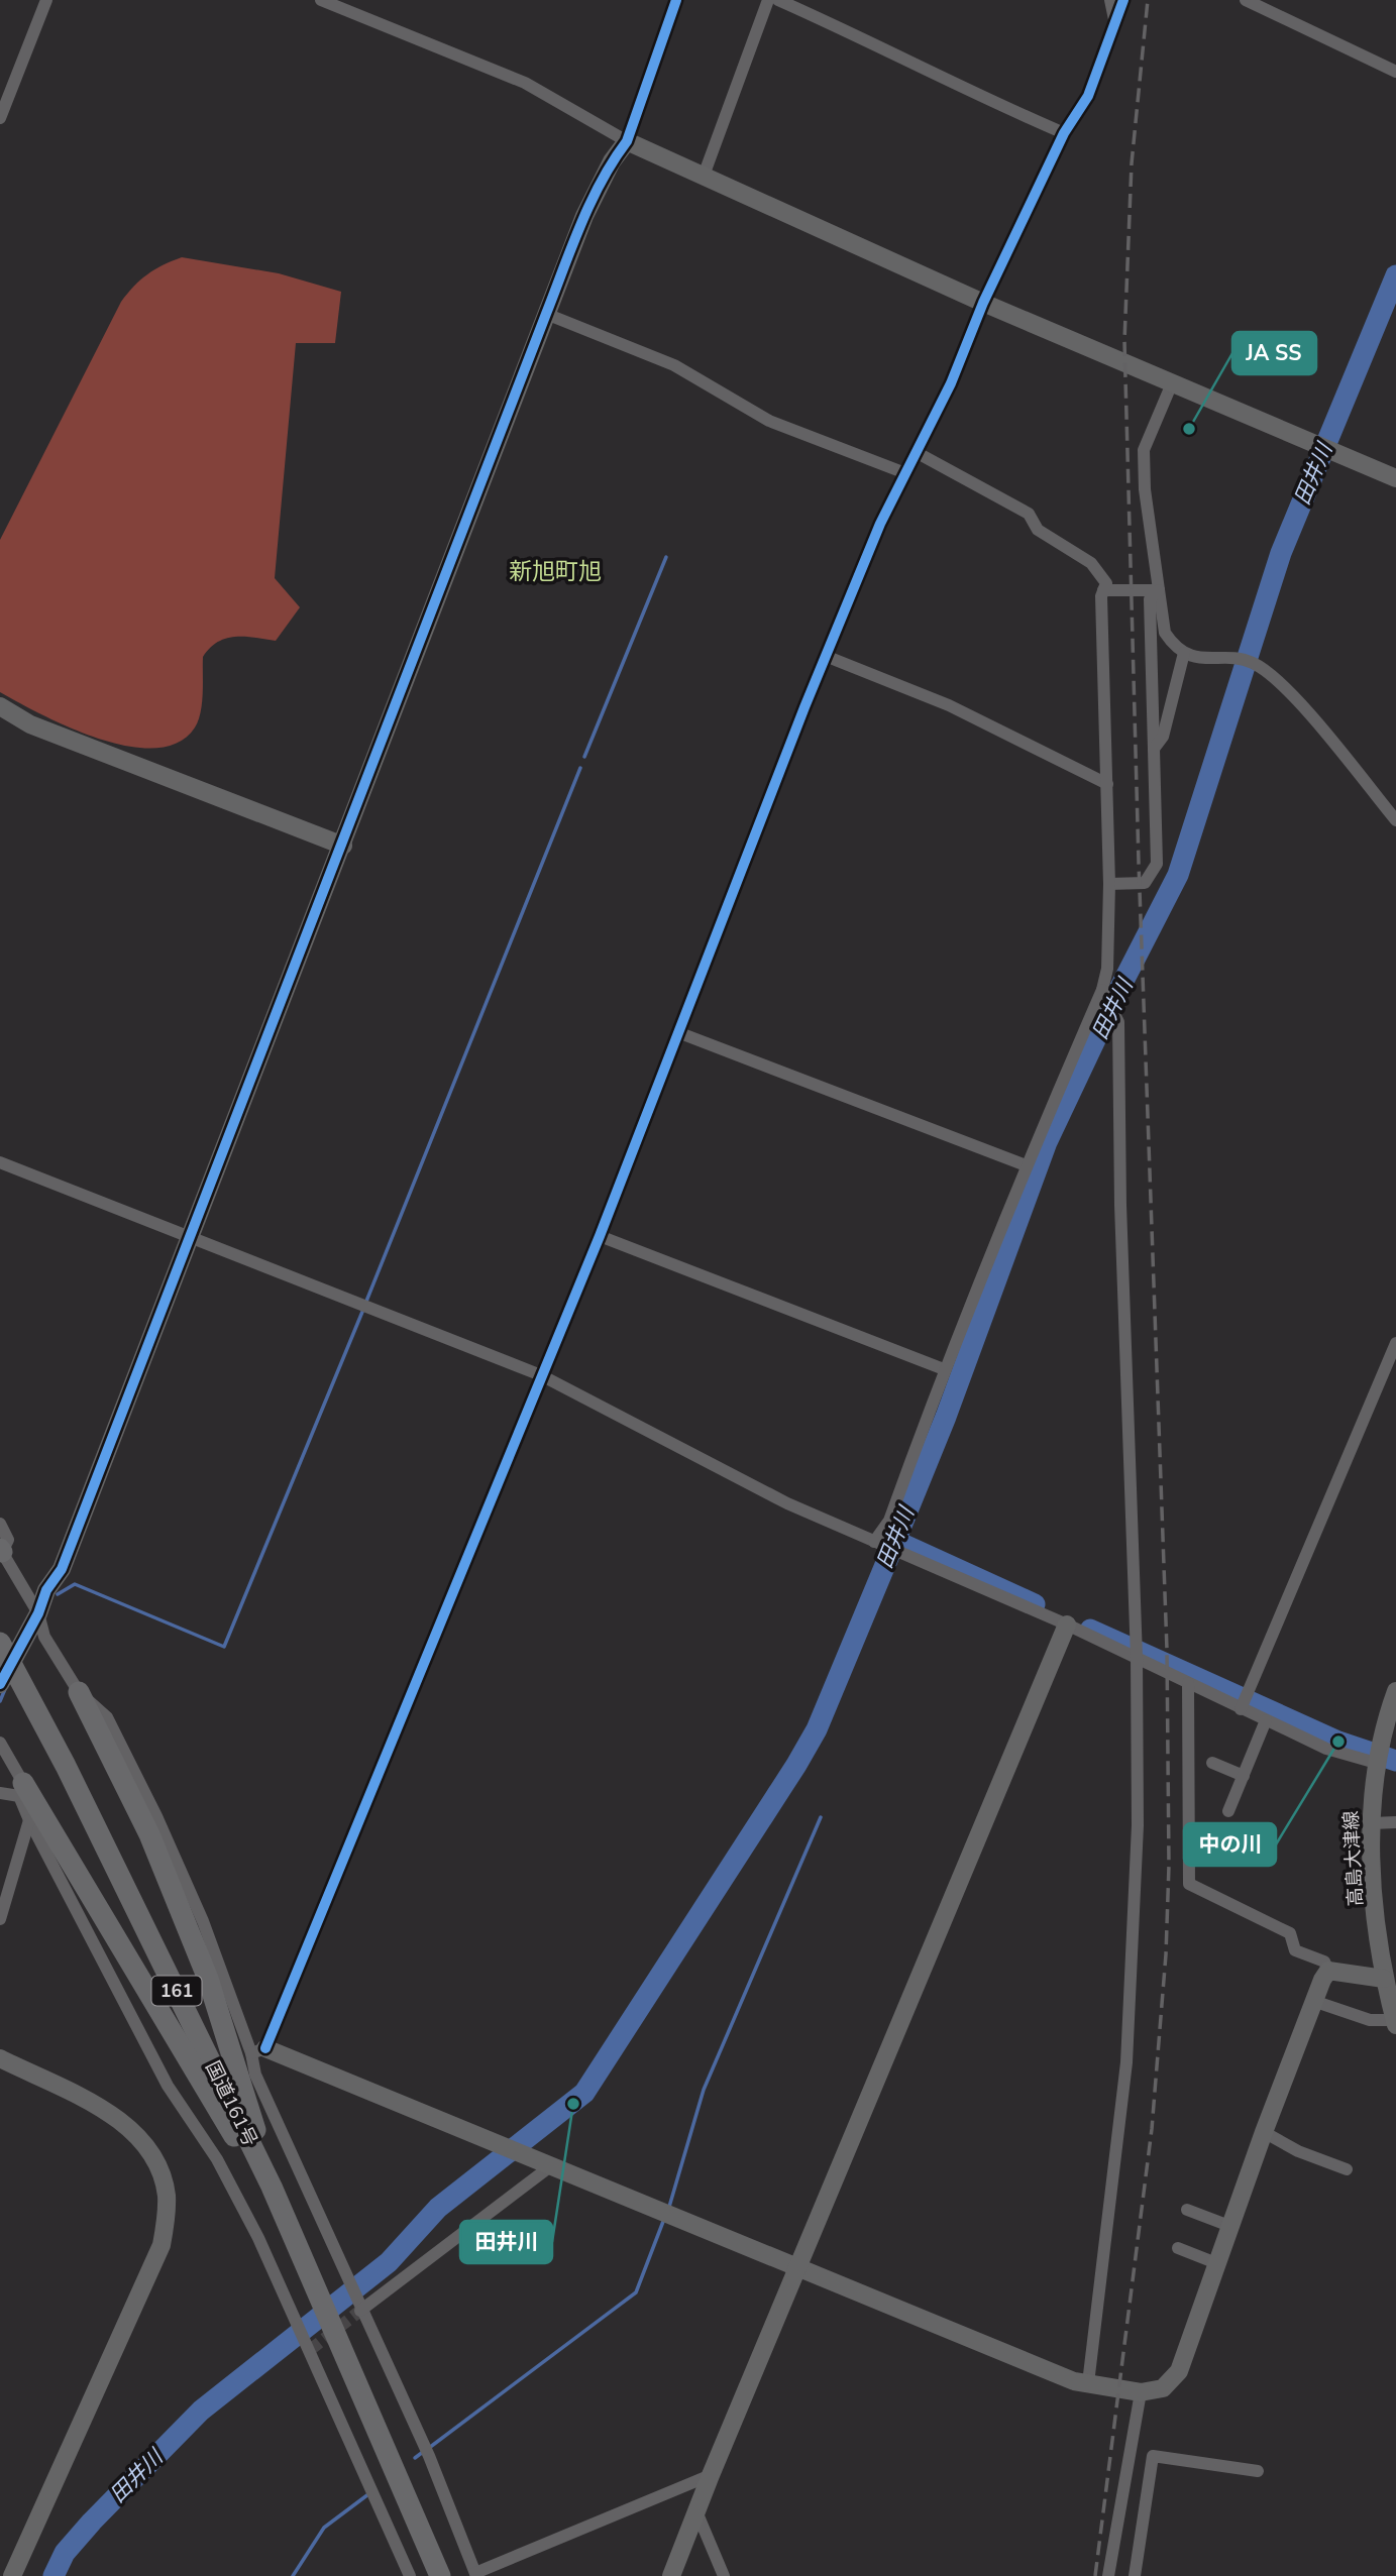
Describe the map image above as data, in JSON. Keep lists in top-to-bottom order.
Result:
{
  "streets": {
    "highway": ["161", "国道161号"],
    "street": ["高島大津線"]
  },
  "districts": ["新旭町旭"],
  "water": ["田井川"],
  "places": ["JA SS", "中の川", "田井川"]
}
